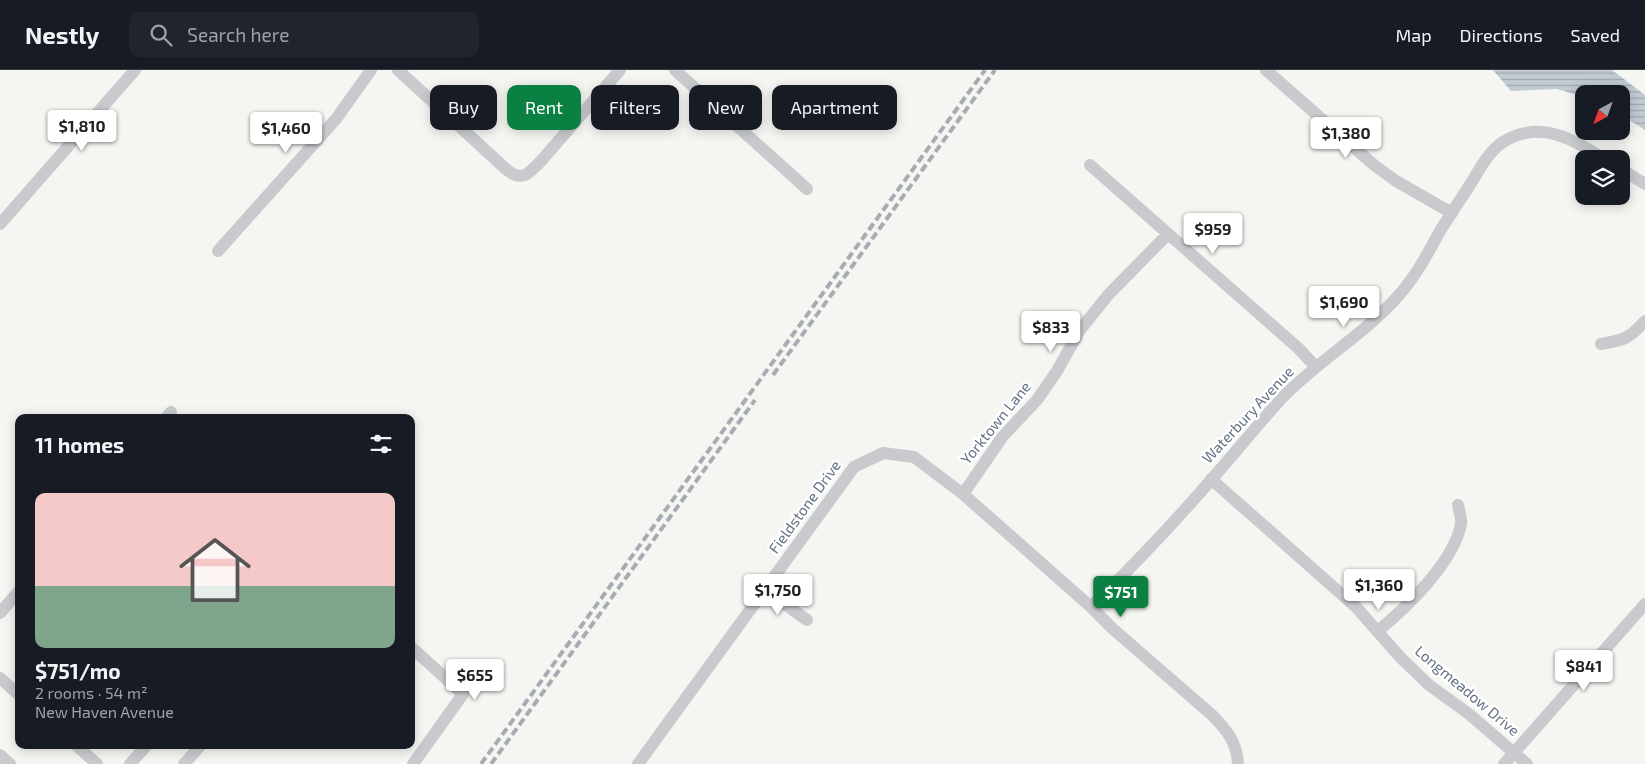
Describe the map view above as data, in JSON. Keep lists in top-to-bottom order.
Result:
{
  "streets": {
    "street": [
      "Waterbury Avenue",
      "Yorktown Lane",
      "Fieldstone Drive",
      "Longmeadow Drive"
    ]
  },
  "crossings": [
    ["Waterbury Avenue", "Fieldstone Drive"],
    ["Waterbury Avenue", "Longmeadow Drive"],
    ["Yorktown Lane", "Fieldstone Drive"]
  ],
  "north": "bottom left",
  "page": {
    "header": "Nestly",
    "search": "Search here",
    "nav": ["Map", "Directions", "Saved"],
    "chip": [
      "Buy",
      "Rent",
      "Filters",
      "New",
      "Apartment"
    ],
    "price": [
      "$1,810",
      "$1,460",
      "$1,380",
      "$959",
      "$1,690",
      "$833",
      "$1,360",
      "$1,750",
      "$751",
      "$841",
      "$655"
    ],
    "heading": "11 homes",
    "list": [
      {
        "name": "$751/mo",
        "note": "2 rooms · 54 m² · New Haven Avenue"
      }
    ]
  }
}
